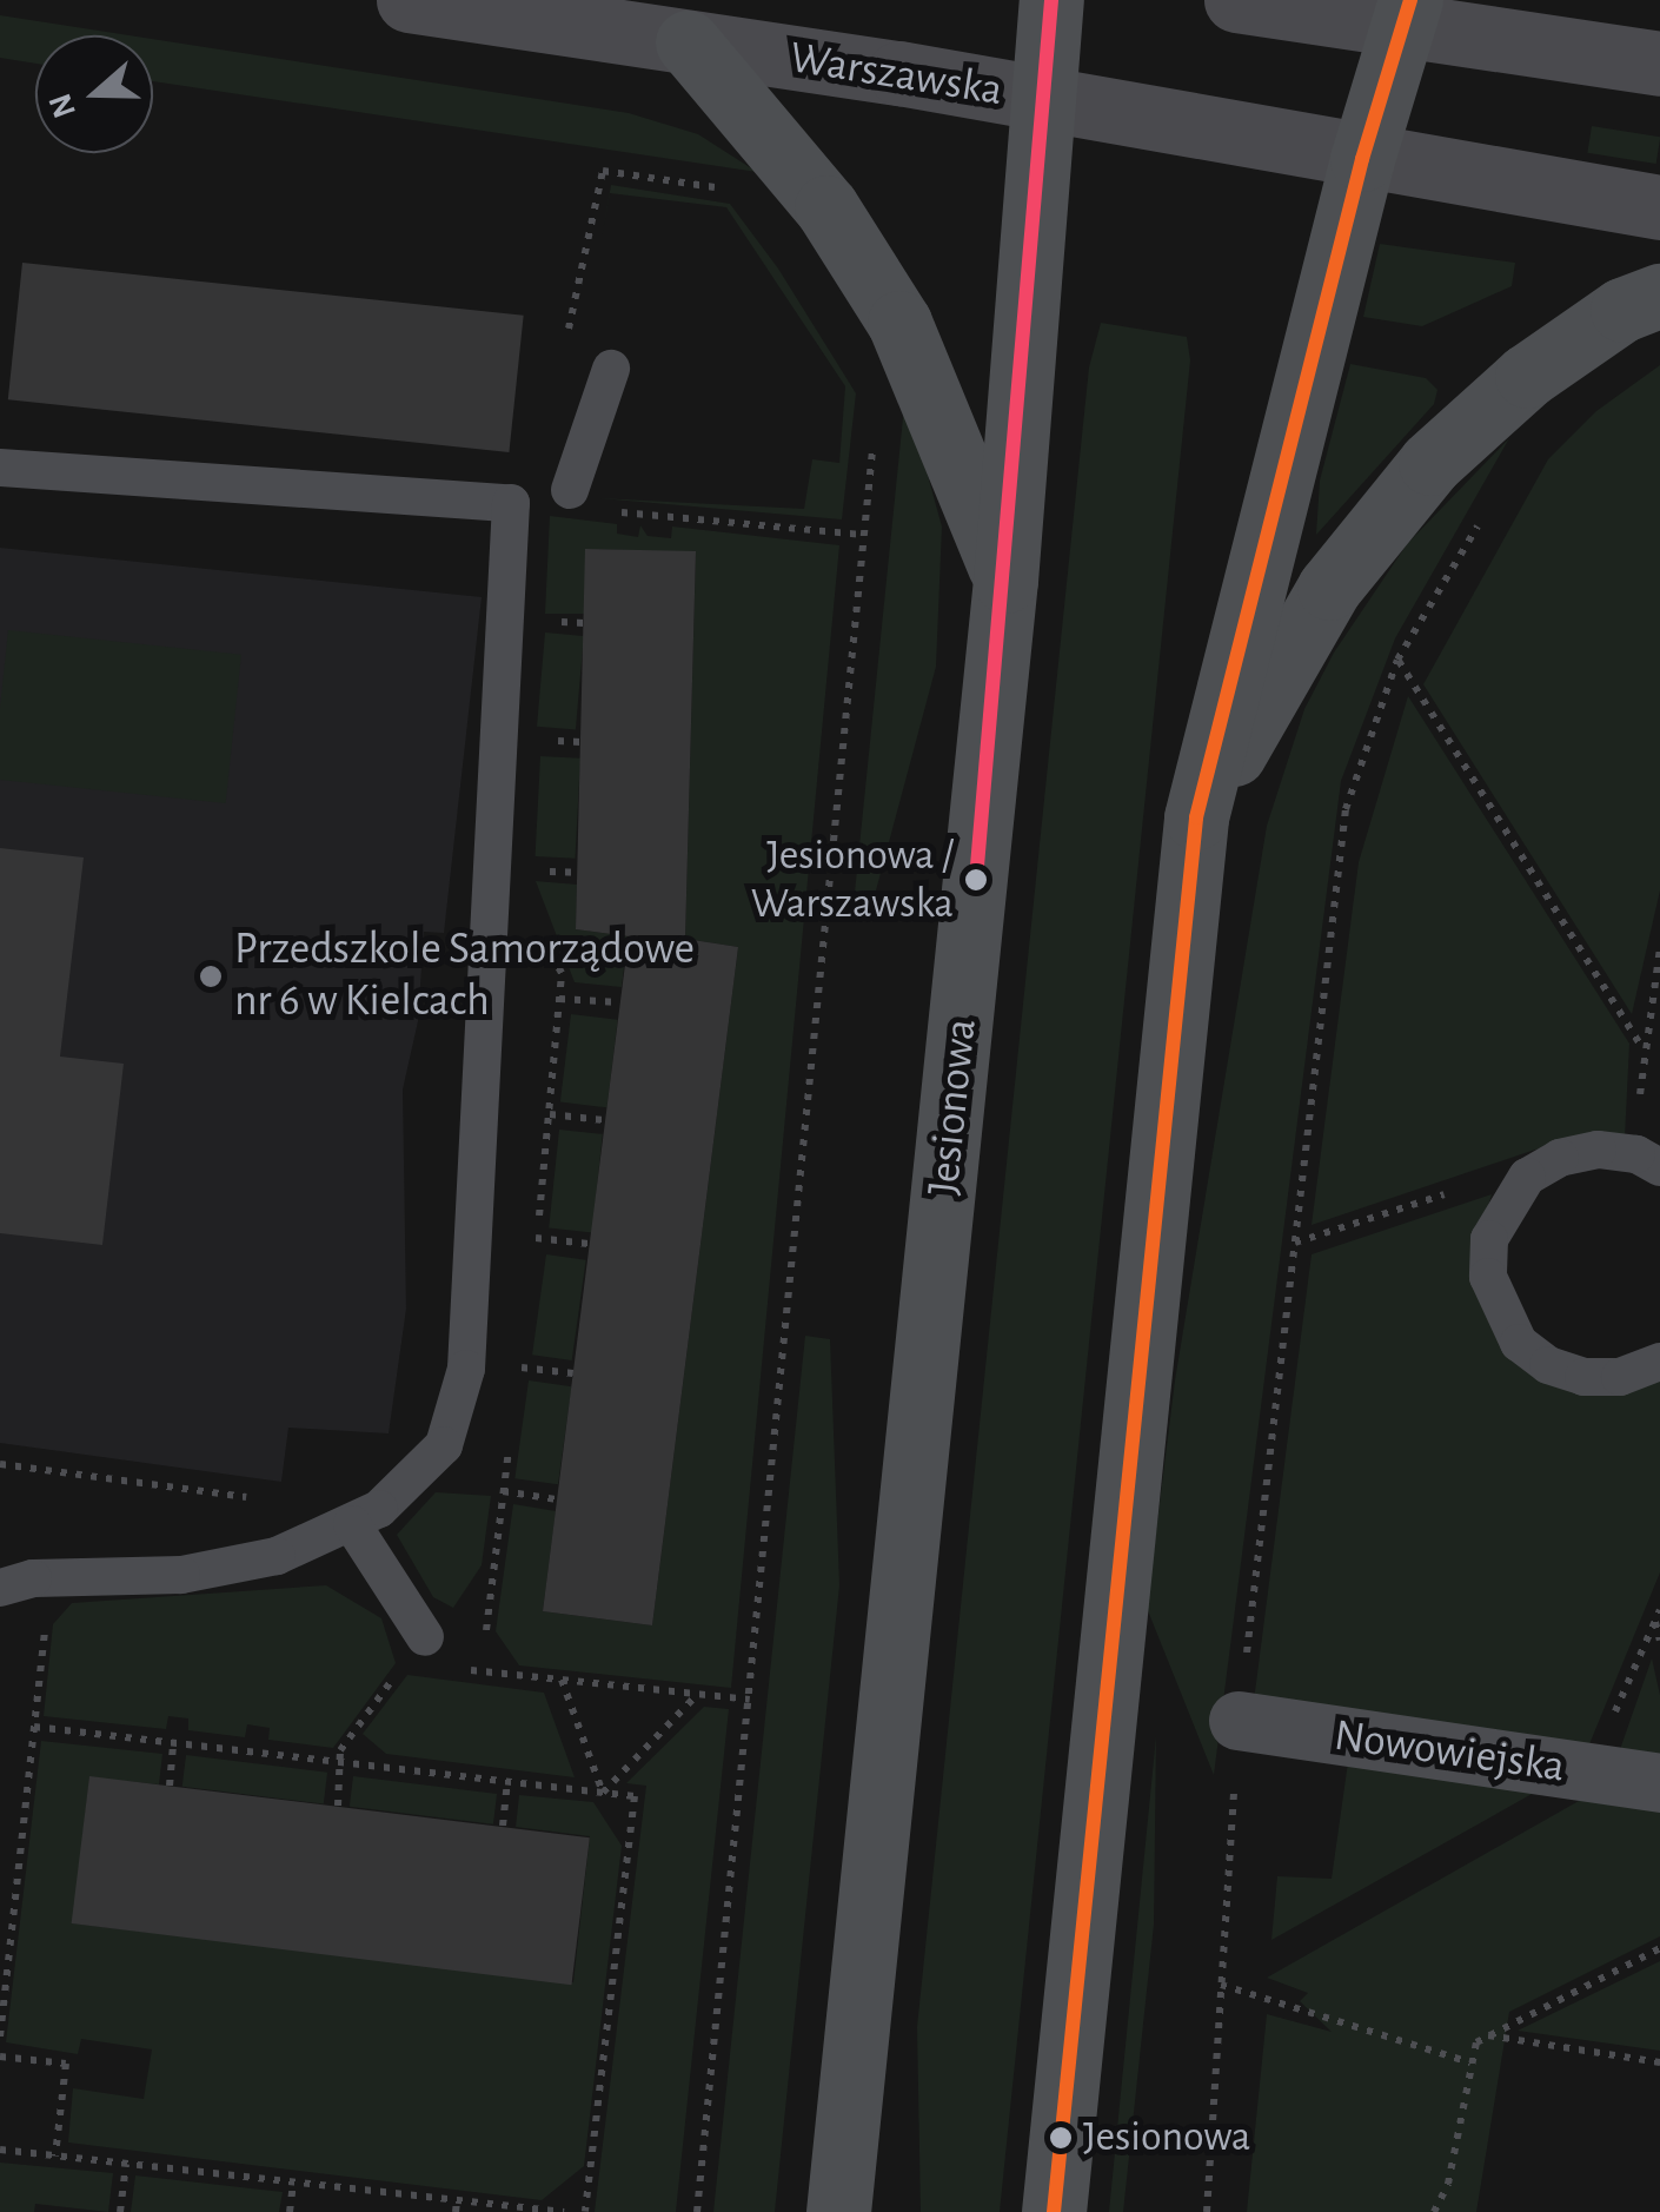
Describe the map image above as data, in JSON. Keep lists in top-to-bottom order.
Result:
{
  "streets": {
    "main road": ["Warszawska", "Jesionowa"],
    "street": ["Nowowiejska"]
  },
  "crossings": [
    ["Warszawska", "Jesionowa"]
  ],
  "places": ["Jesionowa / Warszawska", "Przedszkole Samorządowe nr 6 w Kielcach", "Jesionowa"],
  "north": "left"
}
